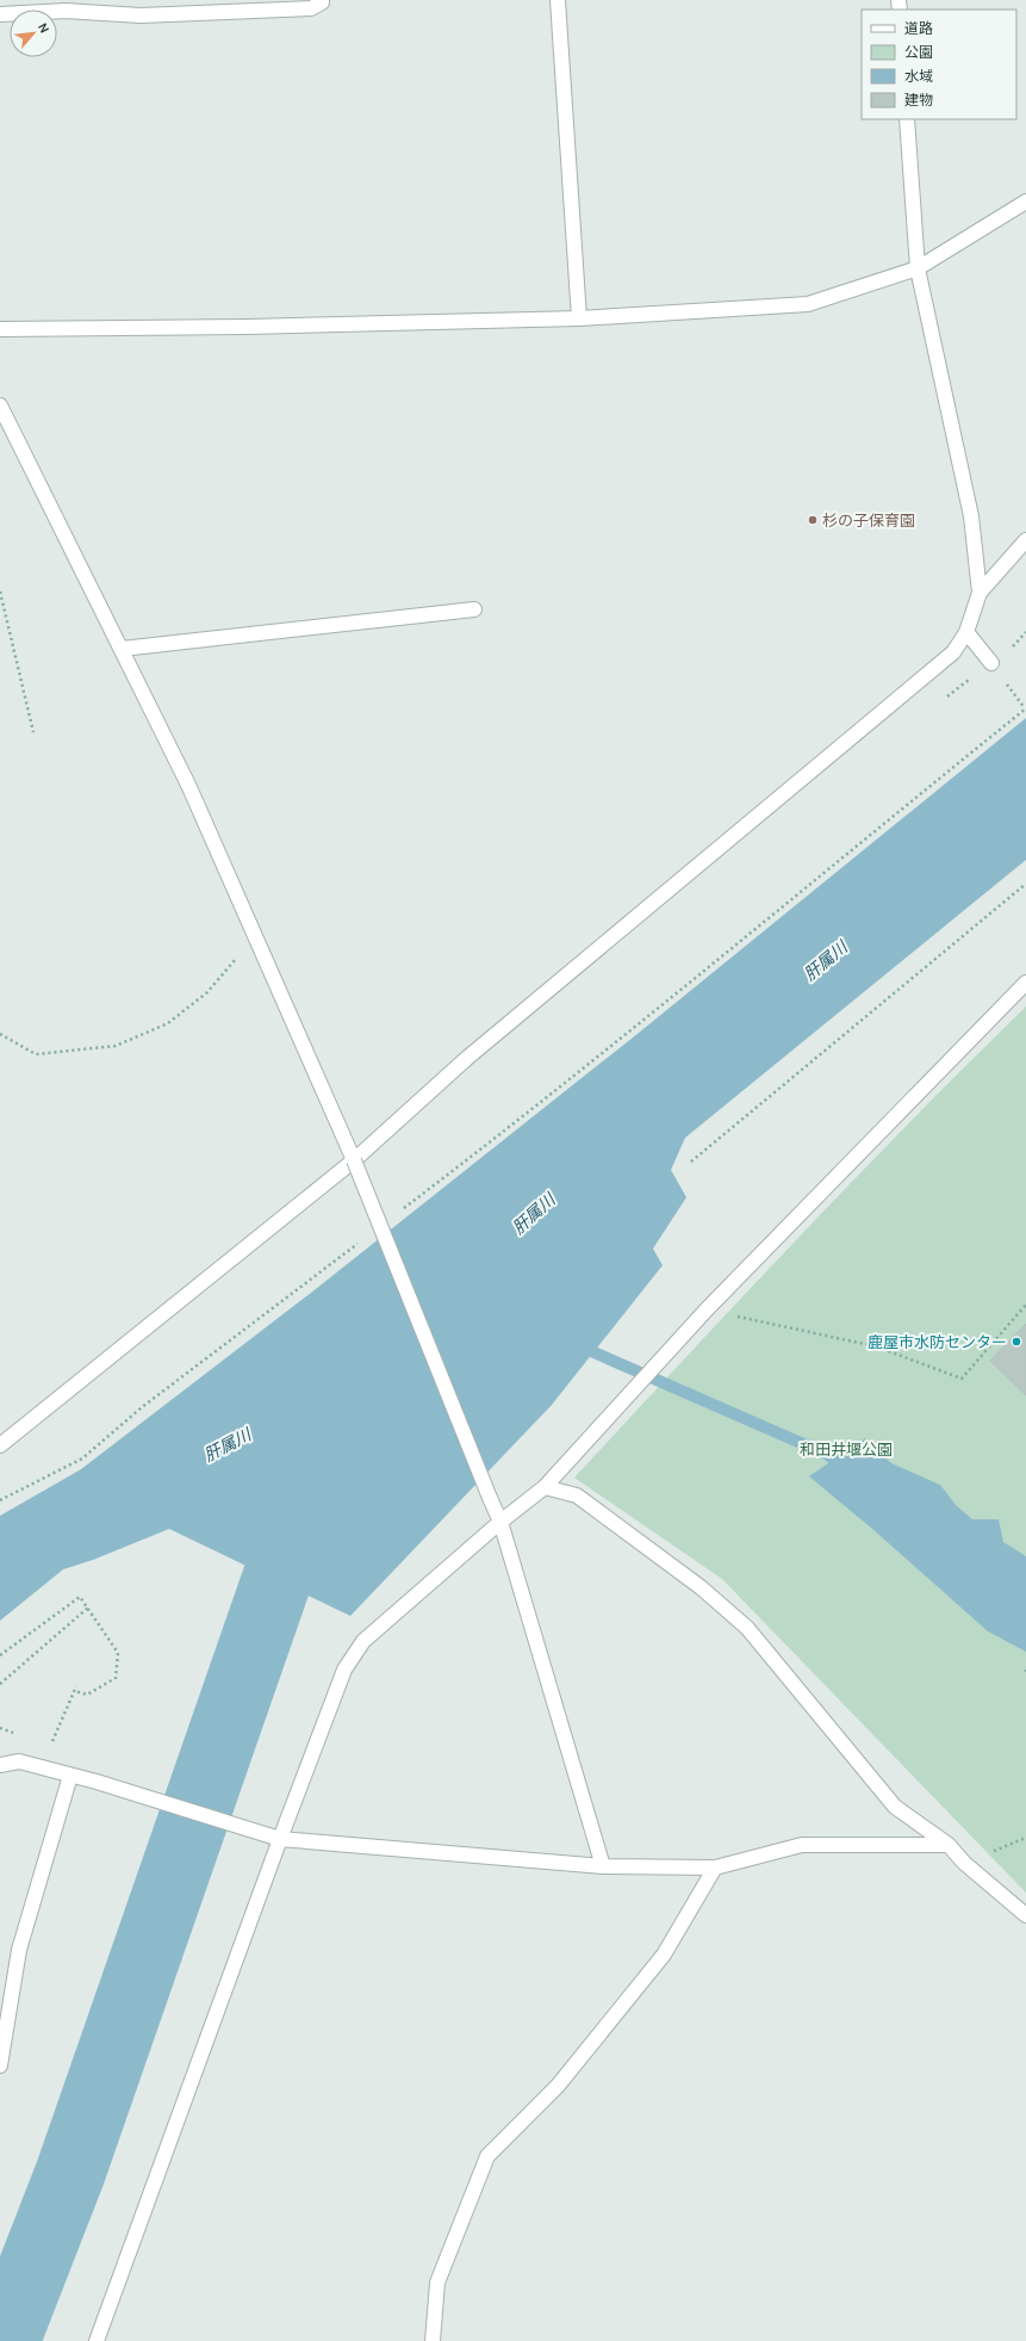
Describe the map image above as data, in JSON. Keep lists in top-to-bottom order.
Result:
{
  "water": ["肝属川"],
  "parks": ["和田井堰公園"],
  "places": ["杉の子保育園", "鹿屋市水防センター"],
  "legend": [
    "道路",
    "公園",
    "水域",
    "建物"
  ],
  "north": "top right"
}
